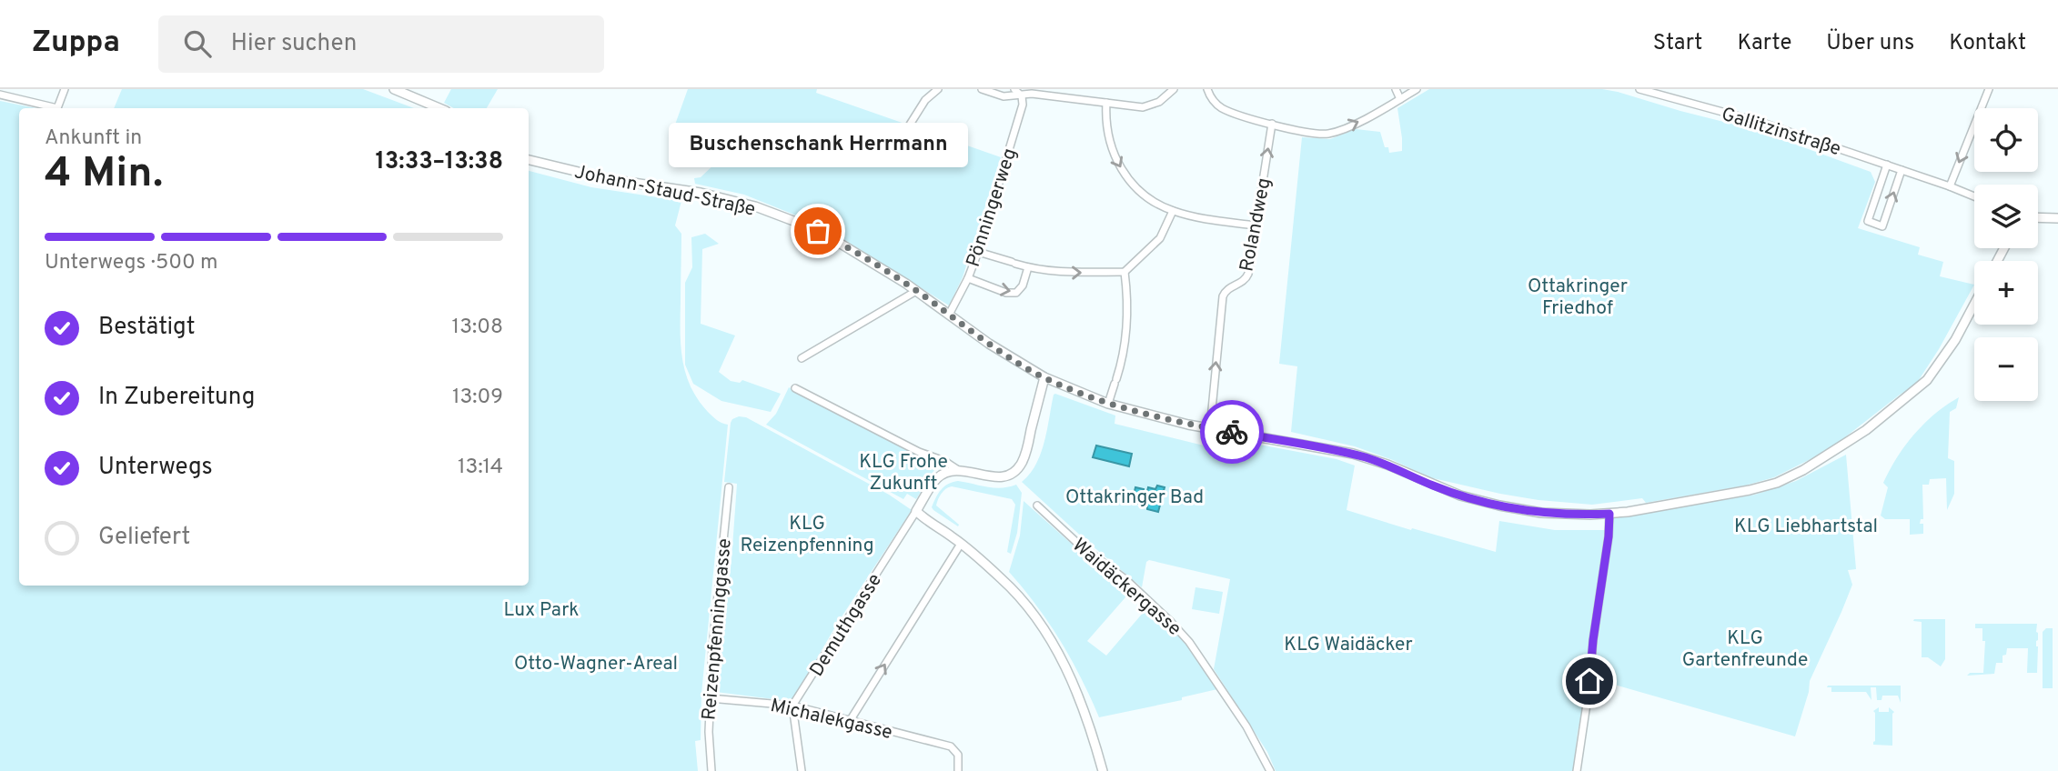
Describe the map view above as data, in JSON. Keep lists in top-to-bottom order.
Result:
{
  "streets": {
    "street": [
      "Gallitzinstraße",
      "Johann-Staud-Straße",
      "Pönningerweg",
      "Rolandweg",
      "Waidäckergasse",
      "Demuthgasse",
      "Reizenpfenninggasse",
      "Michalekgasse"
    ]
  },
  "crossings": [
    ["Johann-Staud-Straße", "Pönningerweg"],
    ["Johann-Staud-Straße", "Rolandweg"],
    ["Demuthgasse", "Michalekgasse"],
    ["Reizenpfenninggasse", "Michalekgasse"]
  ],
  "one_way": ["Rolandweg"],
  "parks": [
    "Ottakringer Friedhof",
    "KLG Frohe Zukunft",
    "Ottakringer Bad",
    "KLG Reizenpfenning",
    "KLG Liebhartstal",
    "Lux Park",
    "KLG Gartenfreunde",
    "KLG Waidäcker",
    "Otto-Wagner-Areal"
  ],
  "places": ["Buschenschank Herrmann"],
  "page": {
    "header": "Zuppa",
    "search": "Hier suchen",
    "nav": [
      "Start",
      "Karte",
      "Über uns",
      "Kontakt"
    ],
    "map_buttons": ["+", "−"],
    "heading": ["4 Min.", "Ankunft in", "13:33–13:38"],
    "bubble": "Buschenschank Herrmann",
    "bar": "Unterwegs · 500 m",
    "list": [
      ["Bestätigt", "13:08"],
      ["In Zubereitung", "13:09"],
      ["Unterwegs", "13:14"],
      "Geliefert"
    ]
  }
}
